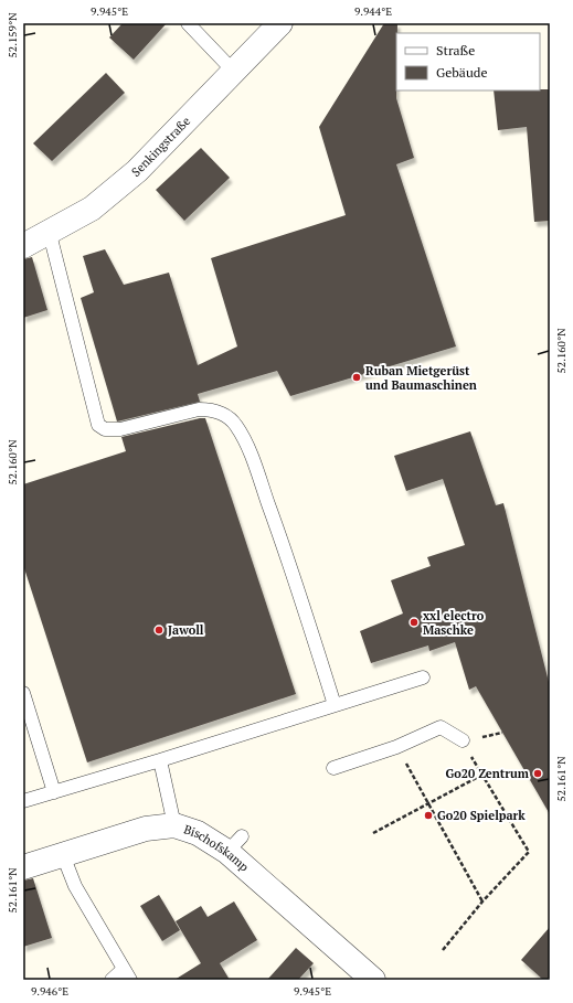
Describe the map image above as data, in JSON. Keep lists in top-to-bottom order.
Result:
{
  "streets": {
    "street": ["Senkingstraße", "Bischofskamp"]
  },
  "places": [
    "Ruban Mietgerüst und Baumaschinen",
    "xxl electro Maschke",
    "Jawoll",
    "Go20 Zentrum",
    "Go20 Spielpark"
  ],
  "legend": ["Straße", "Gebäude"],
  "coordinates": [
    "9.945°E",
    "9.944°E",
    "52.159°N",
    "52.160°N",
    "52.161°N",
    "9.946°E"
  ]
}
